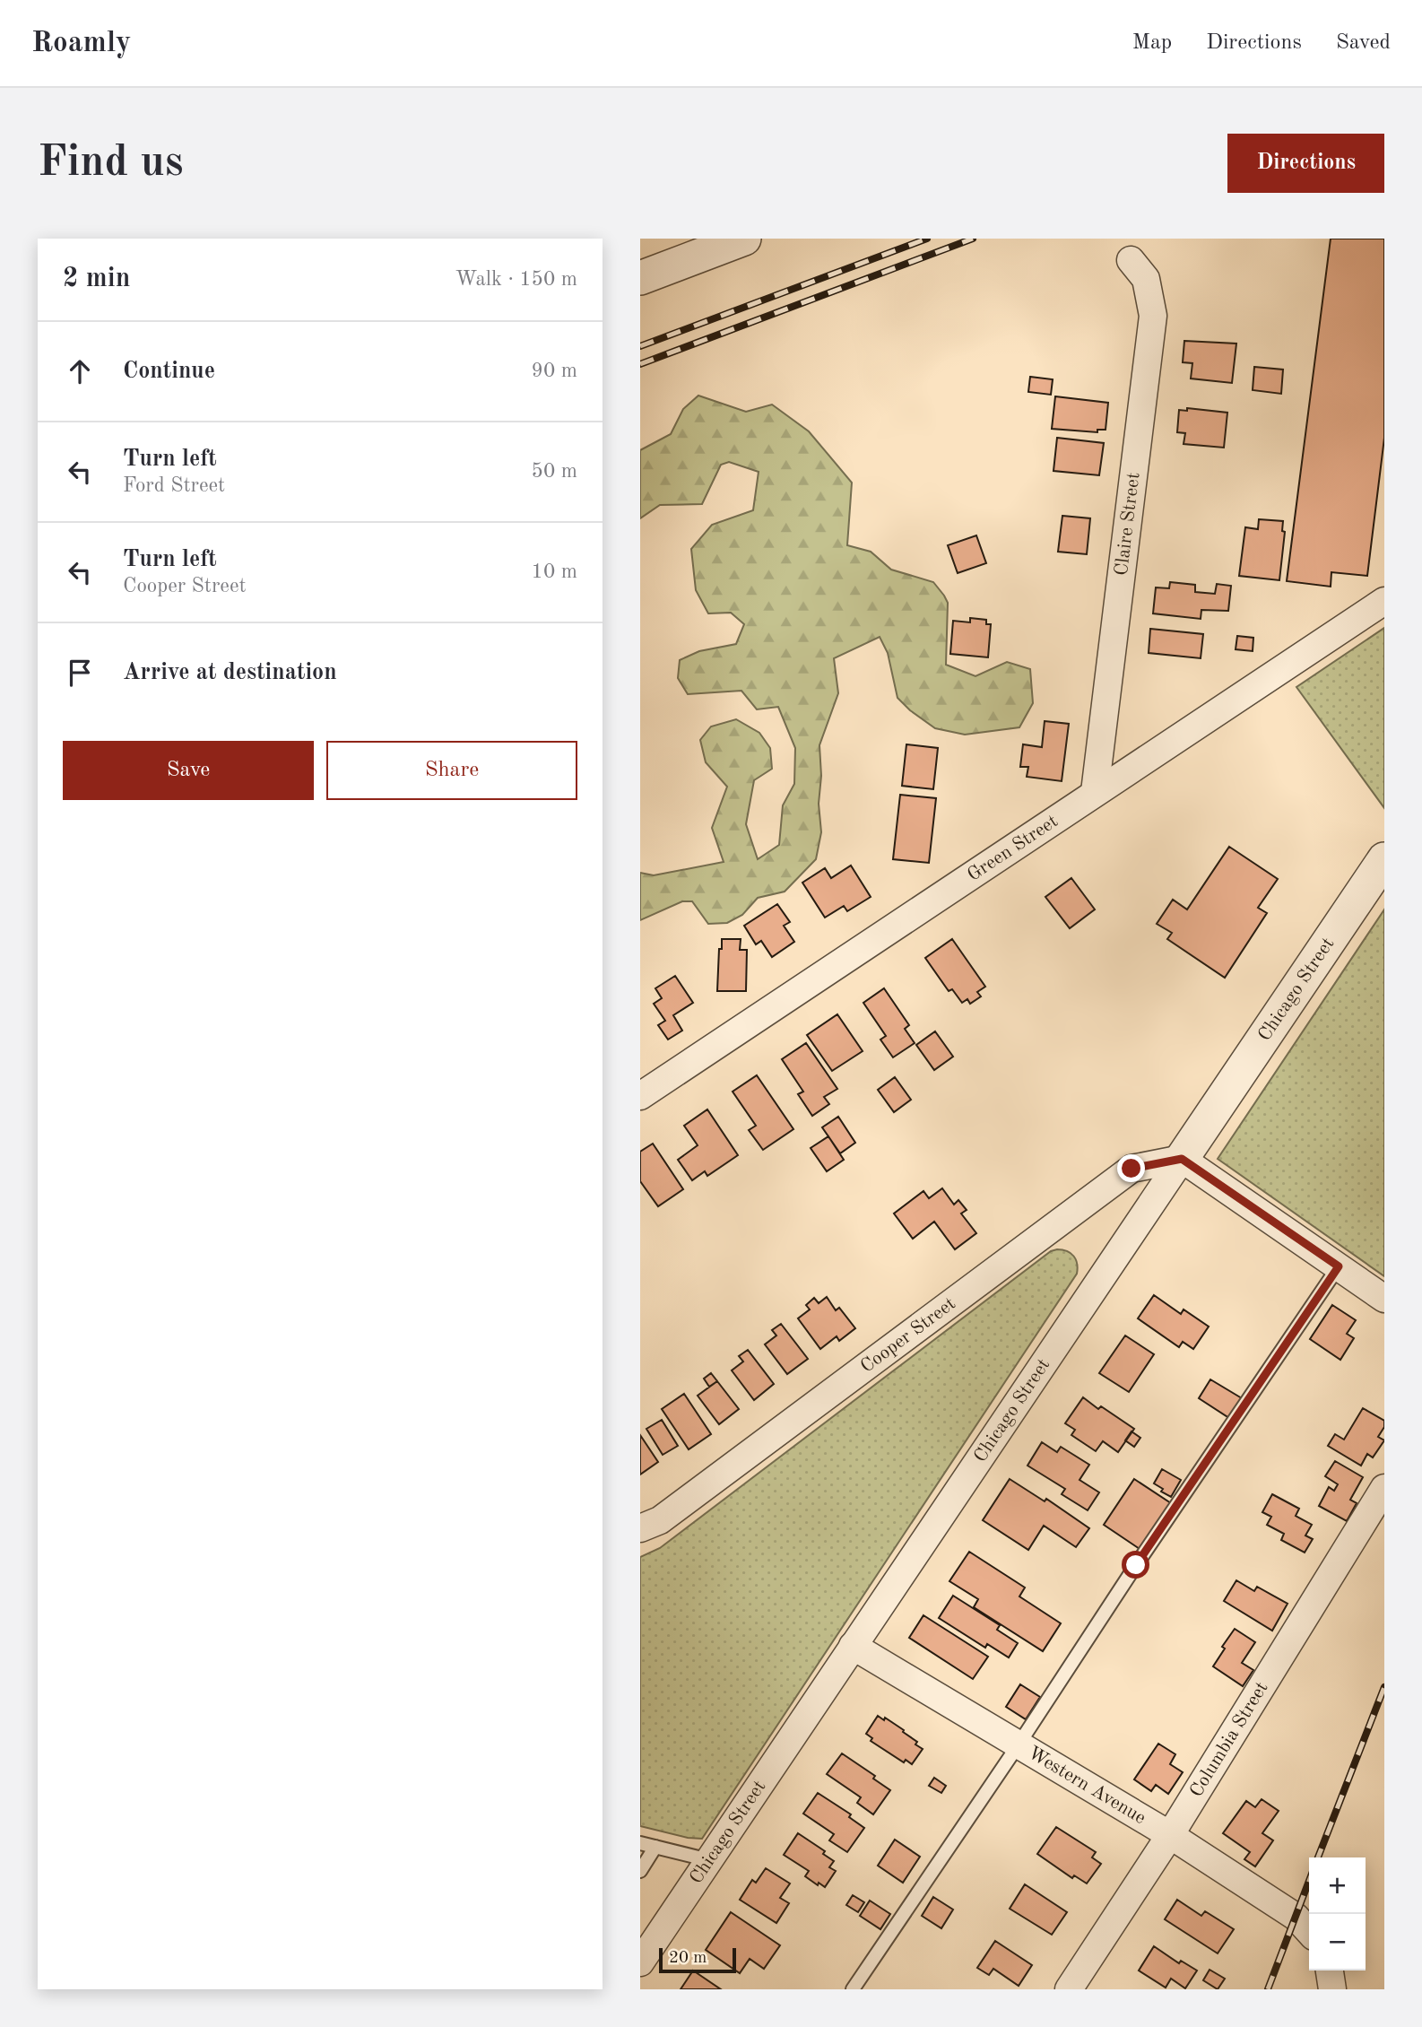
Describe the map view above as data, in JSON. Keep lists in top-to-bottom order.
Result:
{
  "streets": {
    "street": [
      "Claire Street",
      "Green Street",
      "Chicago Street",
      "Cooper Street",
      "Columbia Street",
      "Western Avenue"
    ]
  },
  "crossings": [
    ["Claire Street", "Green Street"],
    ["Chicago Street", "Cooper Street"],
    ["Chicago Street", "Western Avenue"],
    ["Columbia Street", "Western Avenue"]
  ],
  "scale_bar": "20 m",
  "page": {
    "header": "Roamly",
    "nav": ["Map", "Directions", "Saved"],
    "buttons": [
      "Directions",
      ["Save", "Share"]
    ],
    "title": "Find us",
    "heading": ["2 min", "Walk · 150 m"],
    "list": [
      ["Continue", "90 m"],
      ["Turn left", "Ford Street", "50 m"],
      ["Turn left", "Cooper Street", "10 m"],
      "Arrive at destination"
    ],
    "map_buttons": ["+", "−"],
    "scale": "20 m"
  }
}
